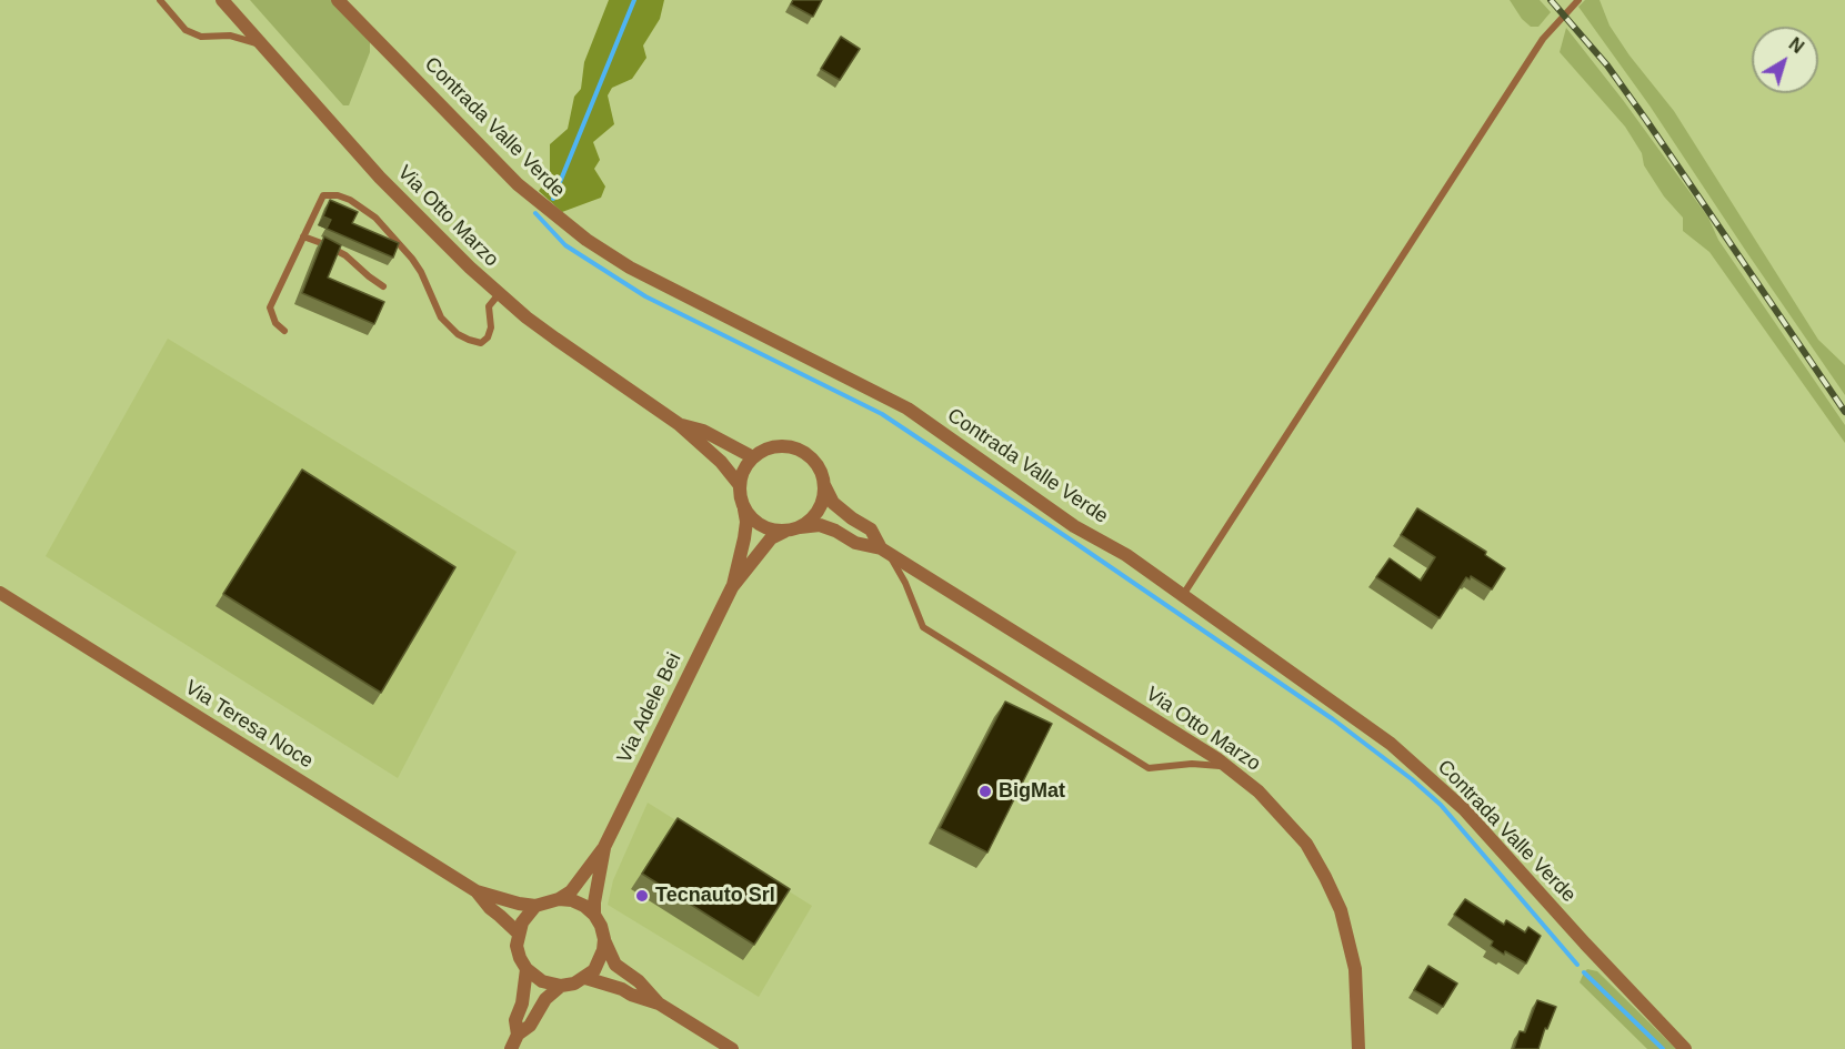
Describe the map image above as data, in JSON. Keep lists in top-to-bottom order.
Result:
{
  "streets": {
    "street": [
      "Contrada Valle Verde",
      "Via Otto Marzo",
      "Via Adele Bei",
      "Via Teresa Noce"
    ]
  },
  "crossings": [
    ["Via Adele Bei", "Via Teresa Noce"]
  ],
  "places": ["BigMat", "Tecnauto Srl"],
  "north": "top right"
}
